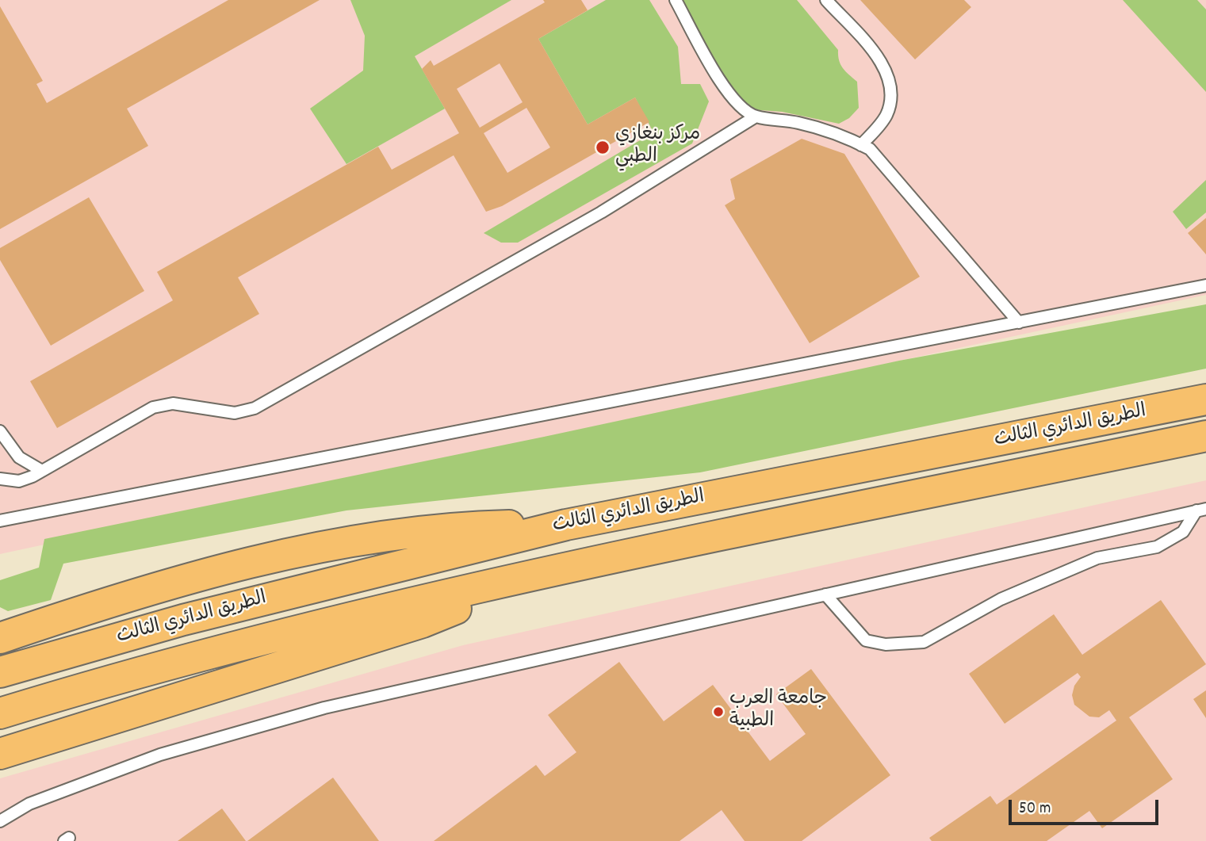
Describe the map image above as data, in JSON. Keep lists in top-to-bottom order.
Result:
{
  "streets": {
    "highway": ["الطريق الدائري الثالث"]
  },
  "places": ["مركز بنغازي الطبي", "جامعة العرب الطبية"],
  "scale_bar": "50 m"
}
